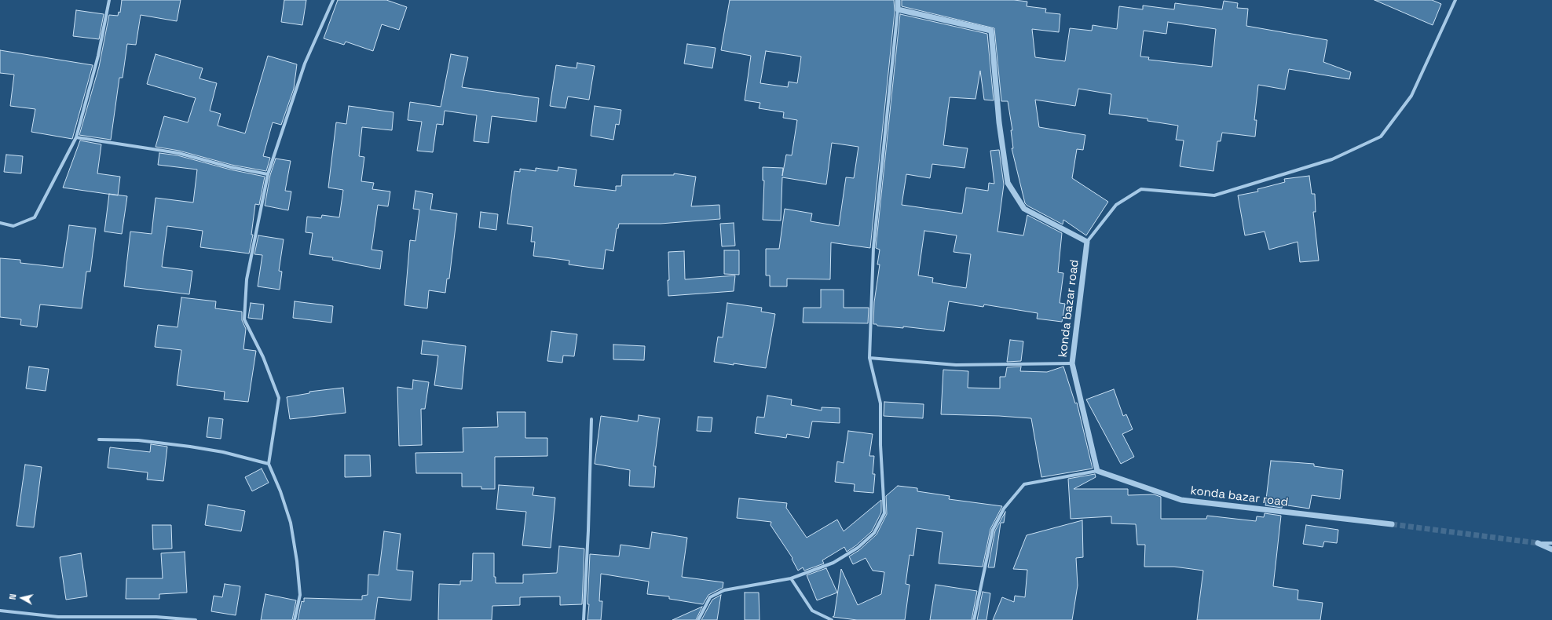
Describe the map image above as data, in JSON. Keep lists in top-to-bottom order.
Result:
{
  "streets": {
    "street": ["konda bazar road"]
  },
  "north": "left"
}
